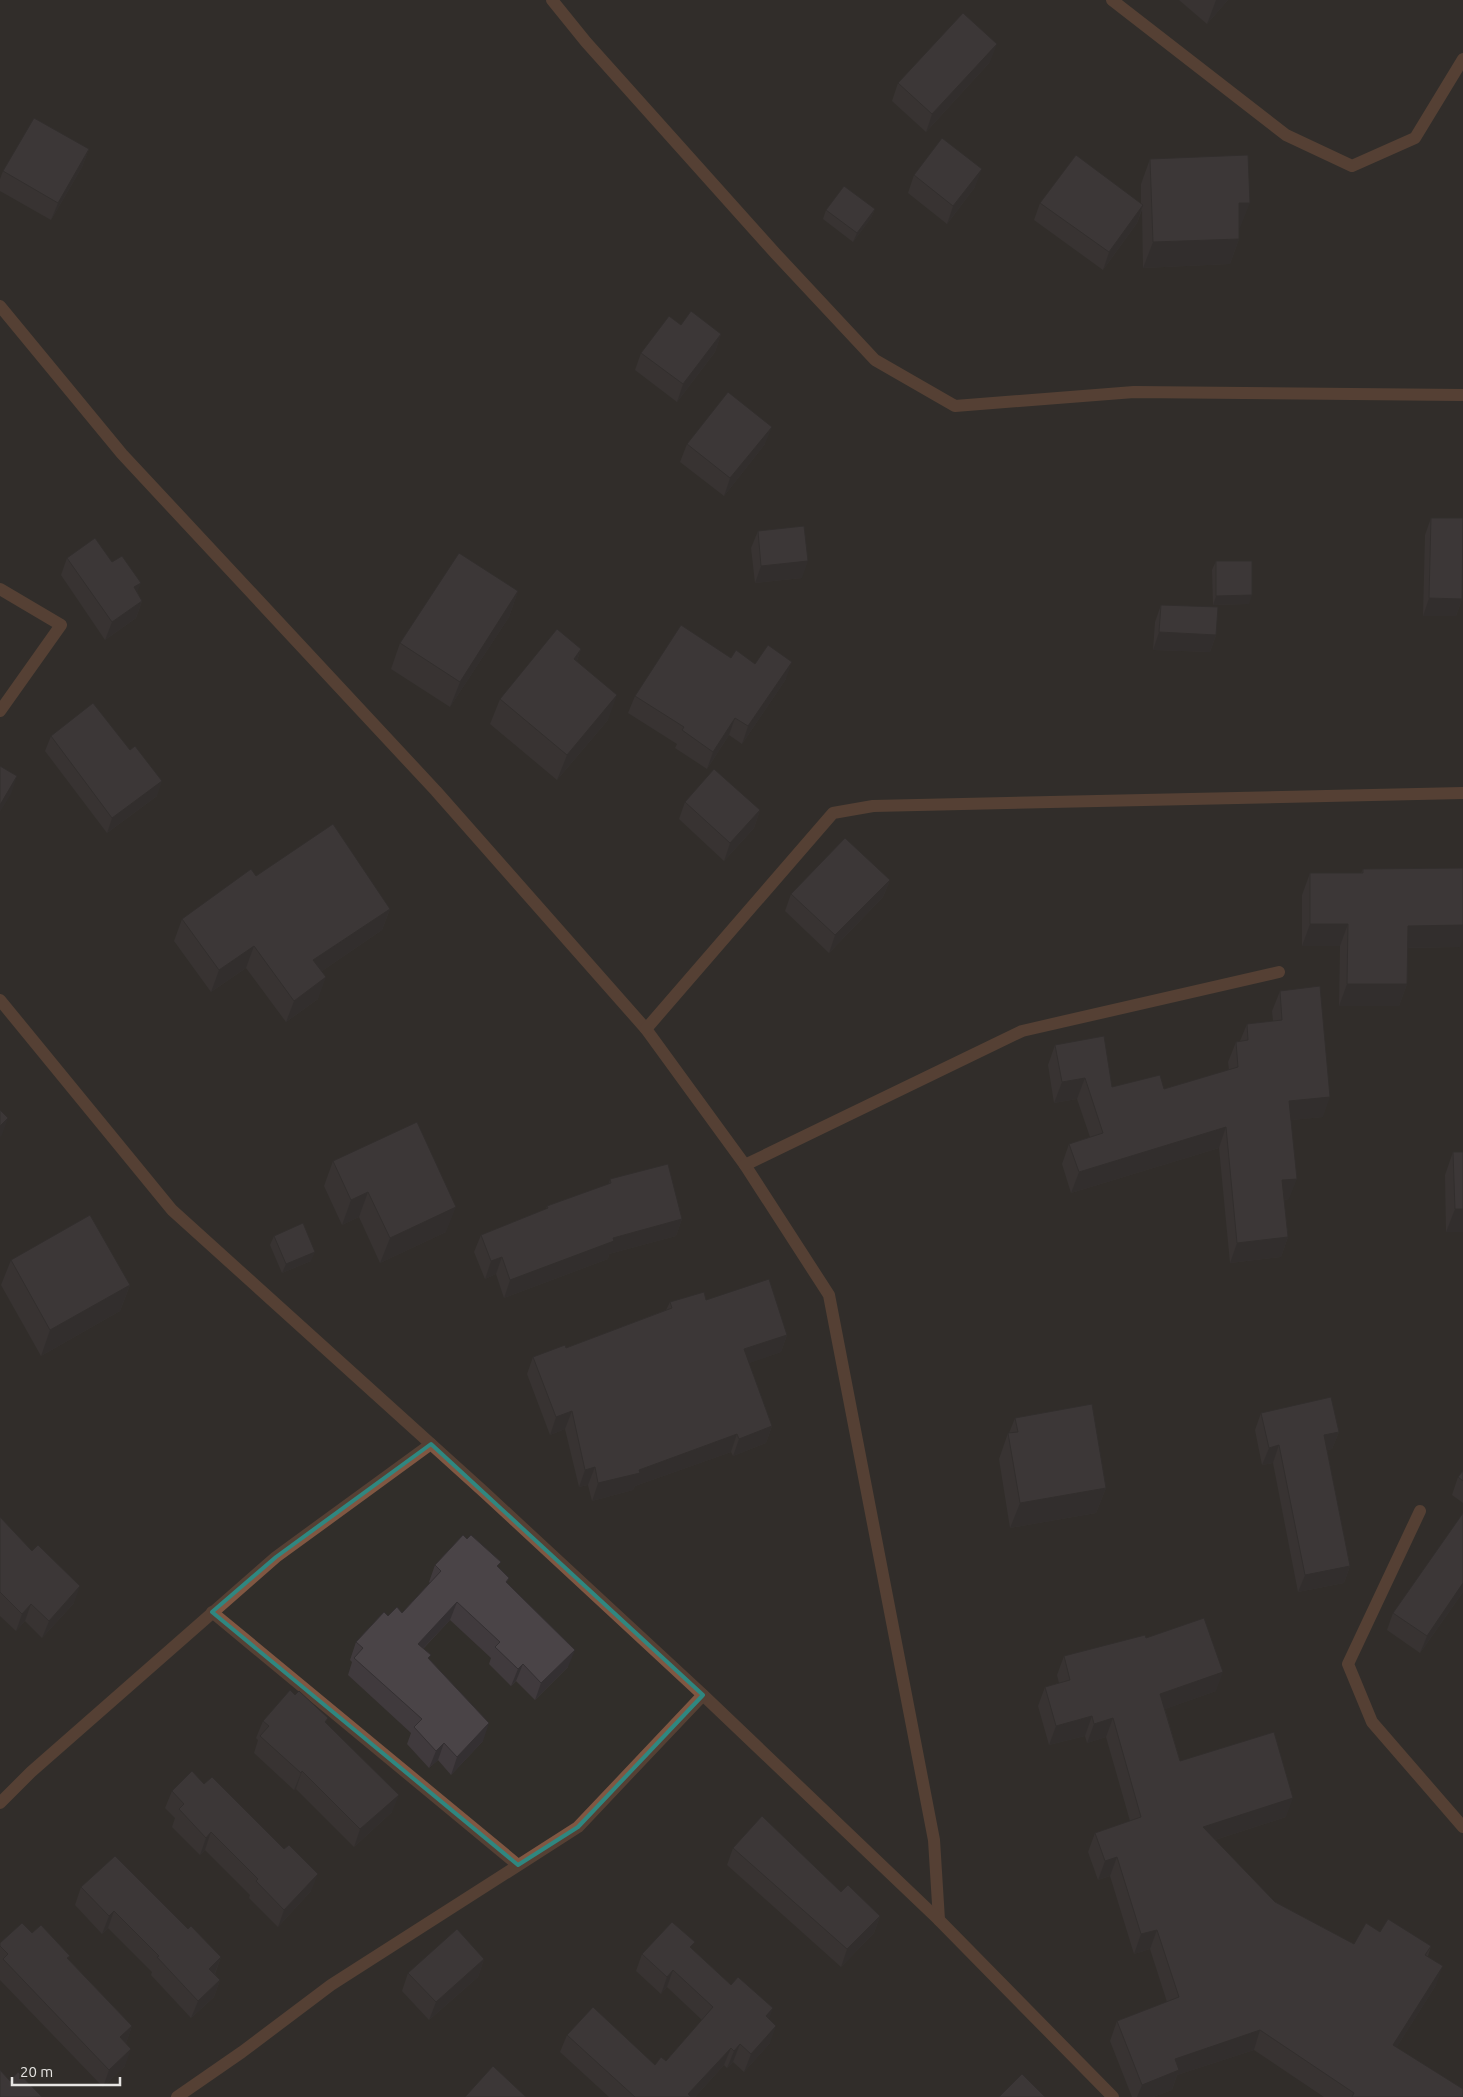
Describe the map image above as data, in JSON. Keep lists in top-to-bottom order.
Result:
{
  "scale_bar": "20 m"
}
